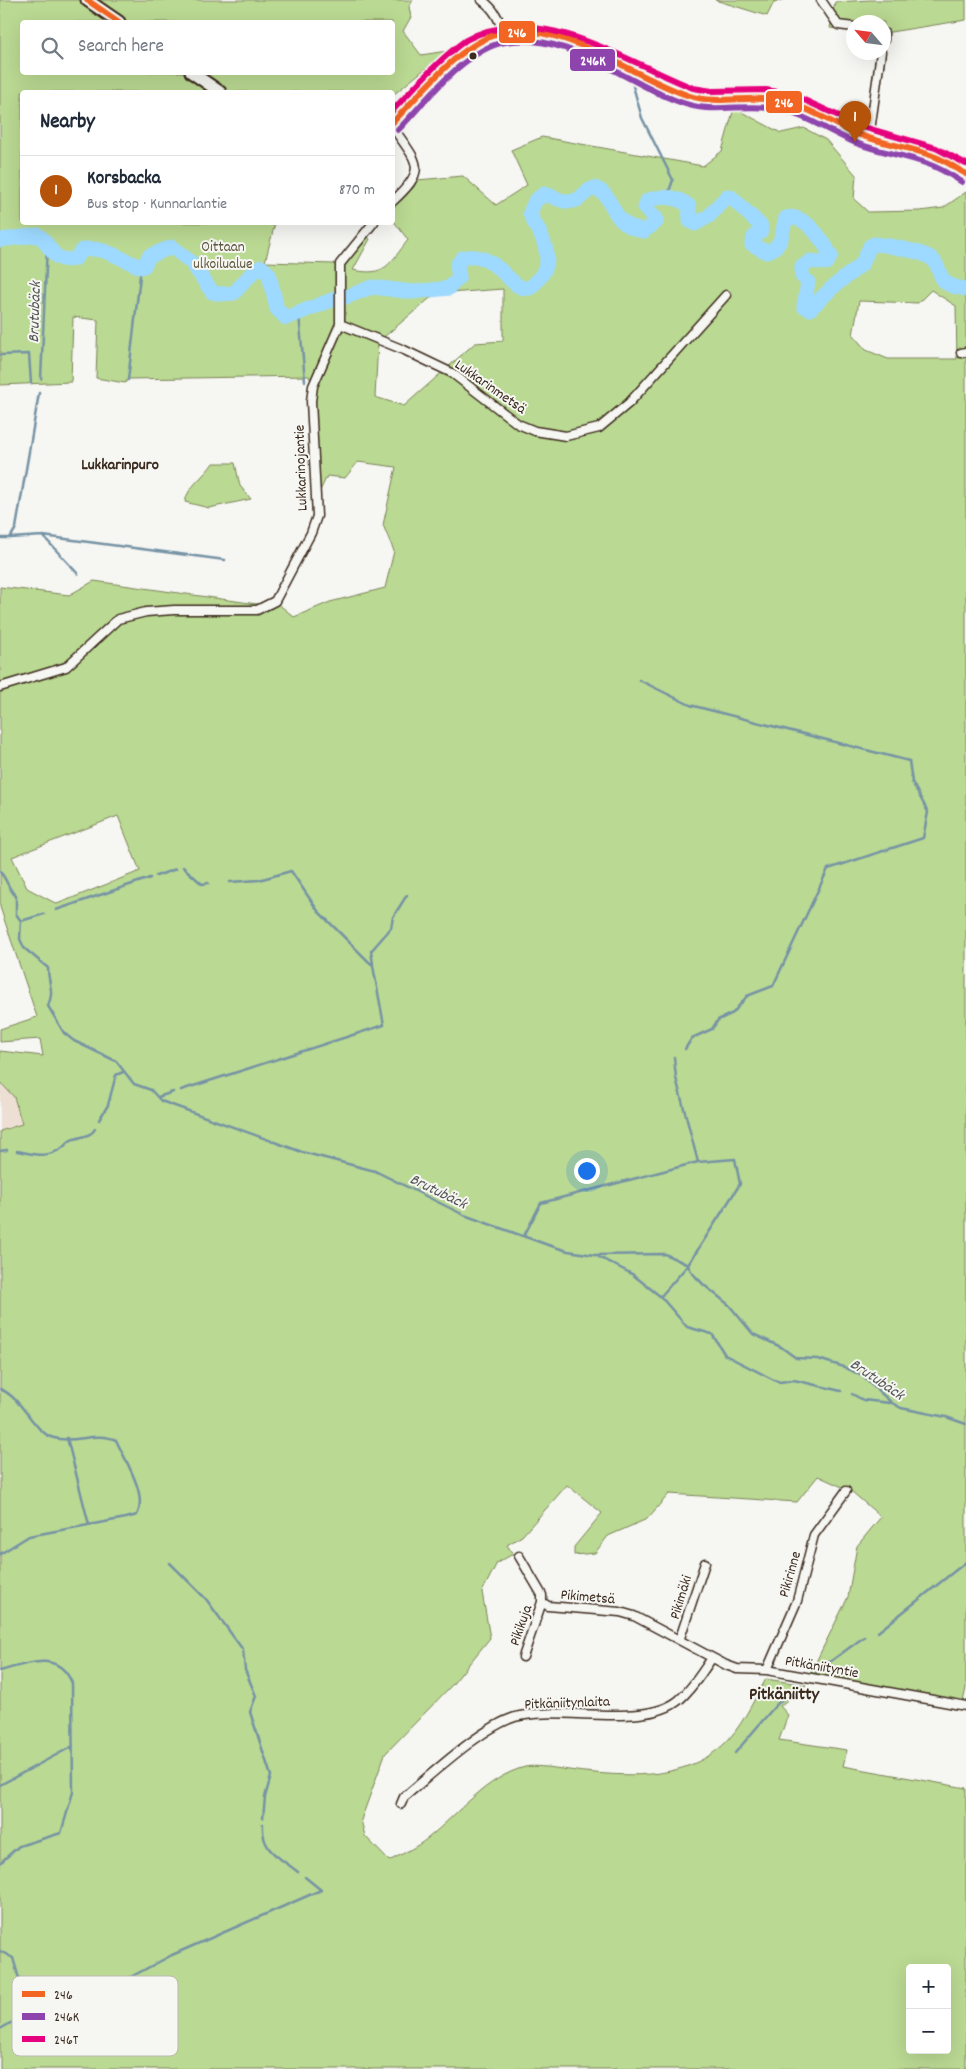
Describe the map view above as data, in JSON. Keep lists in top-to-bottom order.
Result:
{
  "streets": {
    "street": [
      "Lukkarinmetsä",
      "Lukkarinojantie",
      "Pikirinne",
      "Pikimetsä",
      "Pikimäki",
      "Pikikuja",
      "Pitkäniityntie",
      "Pitkäniitynlaita"
    ]
  },
  "crossings": [
    ["Lukkarinmetsä", "Lukkarinojantie"],
    ["Pikirinne", "Pitkäniityntie"],
    ["Pikimetsä", "Pikimäki"],
    ["Pikimetsä", "Pikikuja"],
    ["Pikimetsä", "Pitkäniityntie"],
    ["Pikimäki", "Pitkäniityntie"],
    ["Pitkäniityntie", "Pitkäniitynlaita"]
  ],
  "districts": ["Lukkarinpuro", "Pitkäniitty"],
  "water": ["Brutubäck"],
  "parks": ["Oittaan ulkoilualue"],
  "lines": ["transit line 246", "transit line 246T", "transit line 246K"],
  "legend": ["246", "246K", "246T"],
  "north": "top left",
  "page": {
    "search": "Search here",
    "heading": "Nearby",
    "pins": "1",
    "list": [
      {
        "mark": "1",
        "name": "Korsbacka",
        "note": "Bus stop · Kunnarlantie",
        "value": "870 m"
      }
    ],
    "map_buttons": ["+", "−"]
  }
}
